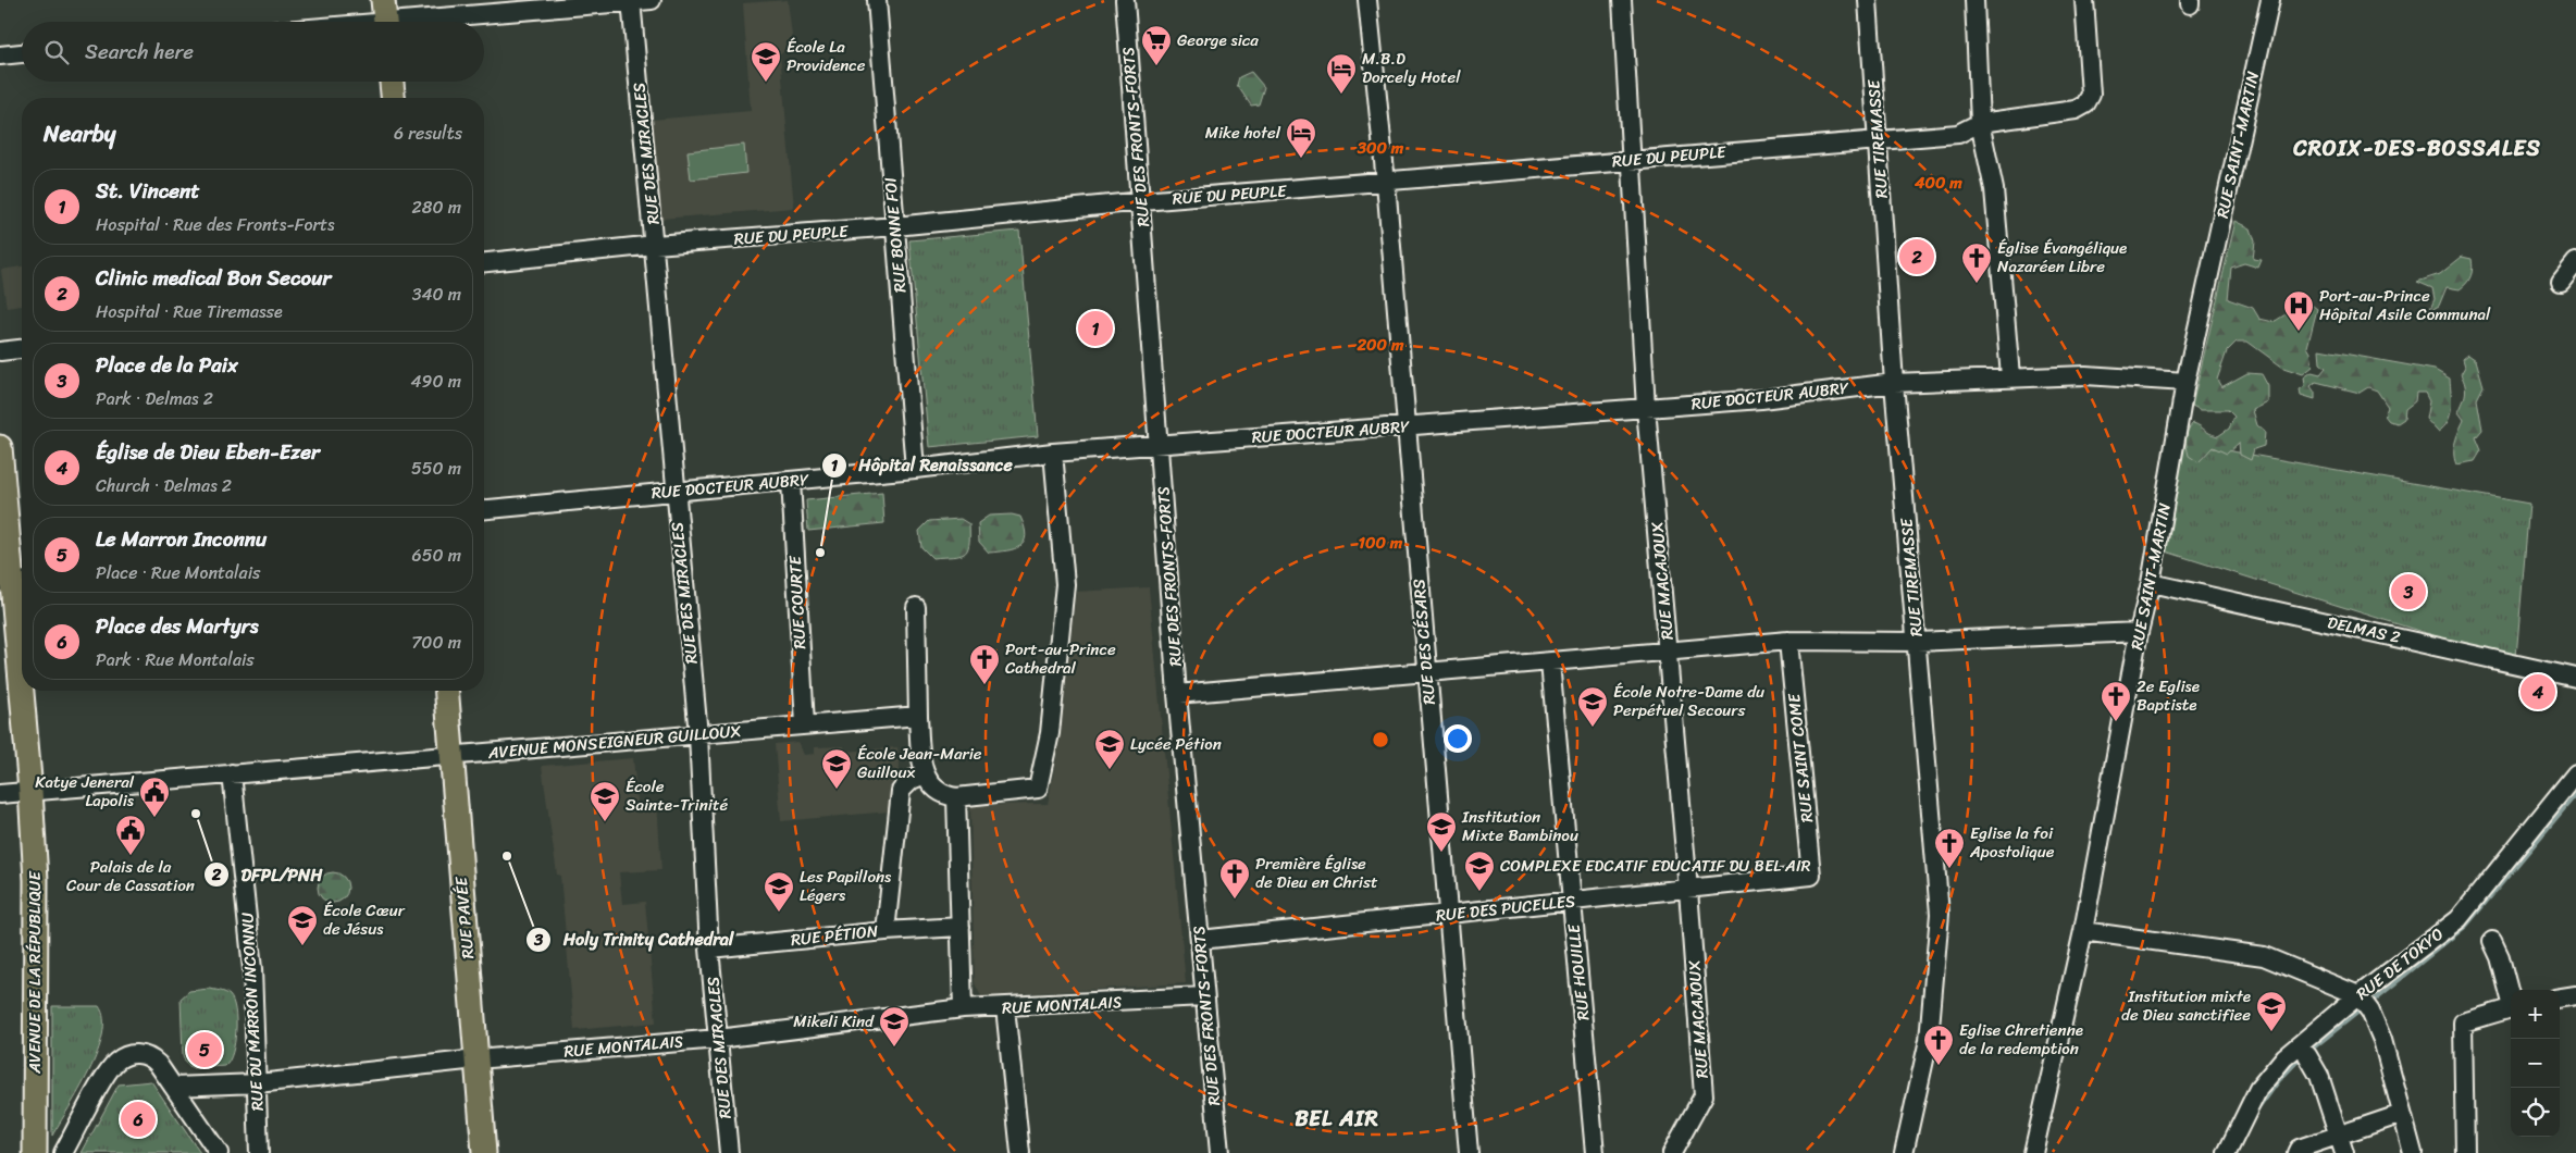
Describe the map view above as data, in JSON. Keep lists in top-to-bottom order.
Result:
{
  "streets": {
    "main road": ["RUE PAVÉE", "AVENUE DE LA RÉPUBLIQUE"],
    "street": [
      "RUE DES FRONTS-FORTS",
      "RUE TIREMASSE",
      "RUE SAINT-MARTIN",
      "RUE DES MIRACLES",
      "RUE DU PEUPLE",
      "RUE BONNE FOI",
      "RUE DOCTEUR AUBRY",
      "RUE MACAJOUX",
      "RUE COURTE",
      "DELMAS 2",
      "RUE DES CÉSARS",
      "AVENUE MONSEIGNEUR GUILLOUX",
      "RUE SAINT COME",
      "RUE DES PUCELLES",
      "RUE PÉTION",
      "RUE DE TOKYO",
      "RUE HOUILLE",
      "RUE MONTALAIS",
      "RUE DU MARRON INCONNU"
    ]
  },
  "crossings": [
    ["RUE DES FRONTS-FORTS", "RUE DU PEUPLE"],
    ["RUE DES FRONTS-FORTS", "RUE DOCTEUR AUBRY"],
    ["RUE DES FRONTS-FORTS", "RUE DES PUCELLES"],
    ["RUE DES FRONTS-FORTS", "RUE MONTALAIS"],
    ["RUE TIREMASSE", "RUE DU PEUPLE"],
    ["RUE TIREMASSE", "RUE DOCTEUR AUBRY"],
    ["RUE SAINT-MARTIN", "RUE DOCTEUR AUBRY"],
    ["RUE SAINT-MARTIN", "DELMAS 2"],
    ["RUE DES MIRACLES", "RUE DU PEUPLE"],
    ["RUE DES MIRACLES", "RUE DOCTEUR AUBRY"],
    ["RUE DES MIRACLES", "AVENUE MONSEIGNEUR GUILLOUX"],
    ["RUE DES MIRACLES", "RUE PÉTION"],
    ["RUE DES MIRACLES", "RUE MONTALAIS"],
    ["RUE DU PEUPLE", "RUE BONNE FOI"],
    ["RUE DU PEUPLE", "RUE MACAJOUX"],
    ["RUE DU PEUPLE", "RUE DES CÉSARS"],
    ["RUE BONNE FOI", "RUE DOCTEUR AUBRY"],
    ["RUE DOCTEUR AUBRY", "RUE MACAJOUX"],
    ["RUE DOCTEUR AUBRY", "RUE COURTE"],
    ["RUE DOCTEUR AUBRY", "RUE DES CÉSARS"],
    ["RUE MACAJOUX", "RUE DES PUCELLES"],
    ["RUE COURTE", "AVENUE MONSEIGNEUR GUILLOUX"],
    ["RUE DES CÉSARS", "RUE DES PUCELLES"],
    ["AVENUE MONSEIGNEUR GUILLOUX", "RUE PAVÉE"],
    ["AVENUE MONSEIGNEUR GUILLOUX", "AVENUE DE LA RÉPUBLIQUE"],
    ["AVENUE MONSEIGNEUR GUILLOUX", "RUE DU MARRON INCONNU"],
    ["RUE SAINT COME", "RUE DES PUCELLES"],
    ["RUE DES PUCELLES", "RUE HOUILLE"],
    ["RUE PAVÉE", "RUE MONTALAIS"],
    ["RUE MONTALAIS", "RUE DU MARRON INCONNU"]
  ],
  "districts": ["CROIX-DES-BOSSALES", "BEL AIR"],
  "places": {
    "supermarket": ["George sica"],
    "school or university": [
      "École La Providence",
      "École Notre-Dame du Perpétuel Secours",
      "Lycée Pétion",
      "École Jean-Marie Guilloux",
      "École Sainte-Trinité",
      "Institution Mixte Bambinou",
      "COMPLEXE EDCATIF EDUCATIF DU BEL AIR",
      "Les Papillons Légers",
      "École Cœur de Jésus",
      "Institution mixte de Dieu sanctifiee",
      "Mikeli Kind"
    ],
    "hotel": ["M.B.D Dorcely Hotel", "Mike hotel"],
    "church": [
      "Église Évangélique Nazaréen Libre",
      "Port-au-Prince Cathedral",
      "2e Eglise Baptiste",
      "Eglise la foi Apostolique",
      "Première Église de Dieu en Christ",
      "Eglise Chretienne de la redemption"
    ],
    "hospital": ["Port-au-Prince Hôpital Asile Communal"],
    "other": ["Hôpital Renaissance", "DFPL/PNH", "Holy Trinity Cathedral"],
    "public building": ["Katye Jeneral Lapolis", "Palais de la Cour de Cassation"]
  },
  "page": {
    "search": "Search here",
    "heading": ["Nearby", "6 results"],
    "list": [
      {
        "mark": "1",
        "name": "St. Vincent",
        "note": "Hospital · Rue des Fronts-Forts",
        "value": "280 m"
      },
      {
        "mark": "2",
        "name": "Clinic medical Bon Secour",
        "note": "Hospital · Rue Tiremasse",
        "value": "340 m"
      },
      {
        "mark": "3",
        "name": "Place de la Paix",
        "note": "Park · Delmas 2",
        "value": "490 m"
      },
      {
        "mark": "4",
        "name": "Église de Dieu Eben-Ezer",
        "note": "Church · Delmas 2",
        "value": "550 m"
      },
      {
        "mark": "5",
        "name": "Le Marron Inconnu",
        "note": "Place · Rue Montalais",
        "value": "650 m"
      },
      {
        "mark": "6",
        "name": "Place des Martyrs",
        "note": "Park · Rue Montalais",
        "value": "700 m"
      }
    ],
    "pins": [
      "2",
      "1",
      "3",
      "4",
      "5",
      "6"
    ],
    "map_buttons": ["+", "−"]
  },
  "rings": [
    "300 m",
    "400 m",
    "200 m",
    "100 m"
  ]
}
